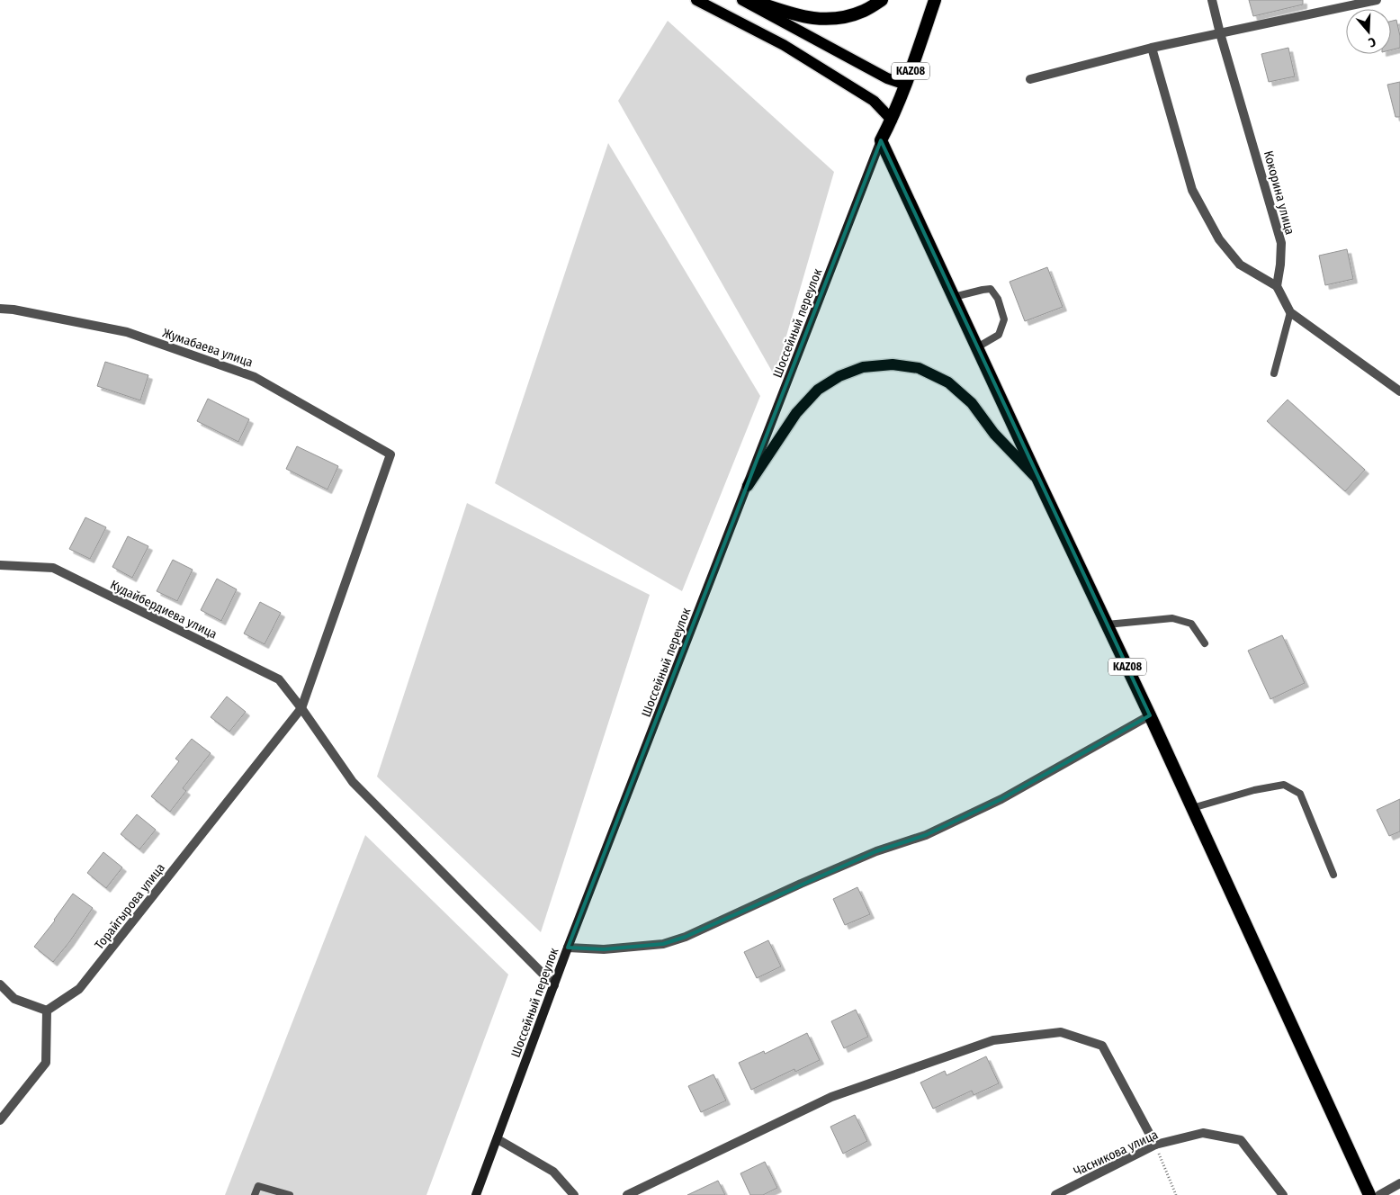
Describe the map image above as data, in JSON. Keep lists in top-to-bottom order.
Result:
{
  "streets": {
    "highway": ["KAZ08"],
    "main road": ["Шоссейный переулок"],
    "street": [
      "Кокорина улица",
      "Жумабаева улица",
      "Кудайбердиева улица",
      "Торайгырова улица",
      "Часникова улица"
    ]
  },
  "crossings": [
    ["KAZ08", "Шоссейный переулок"],
    ["Шоссейный переулок", "Кудайбердиева улица"],
    ["Жумабаева улица", "Торайгырова улица"],
    ["Кудайбердиева улица", "Торайгырова улица"]
  ],
  "north": "bottom"
}
